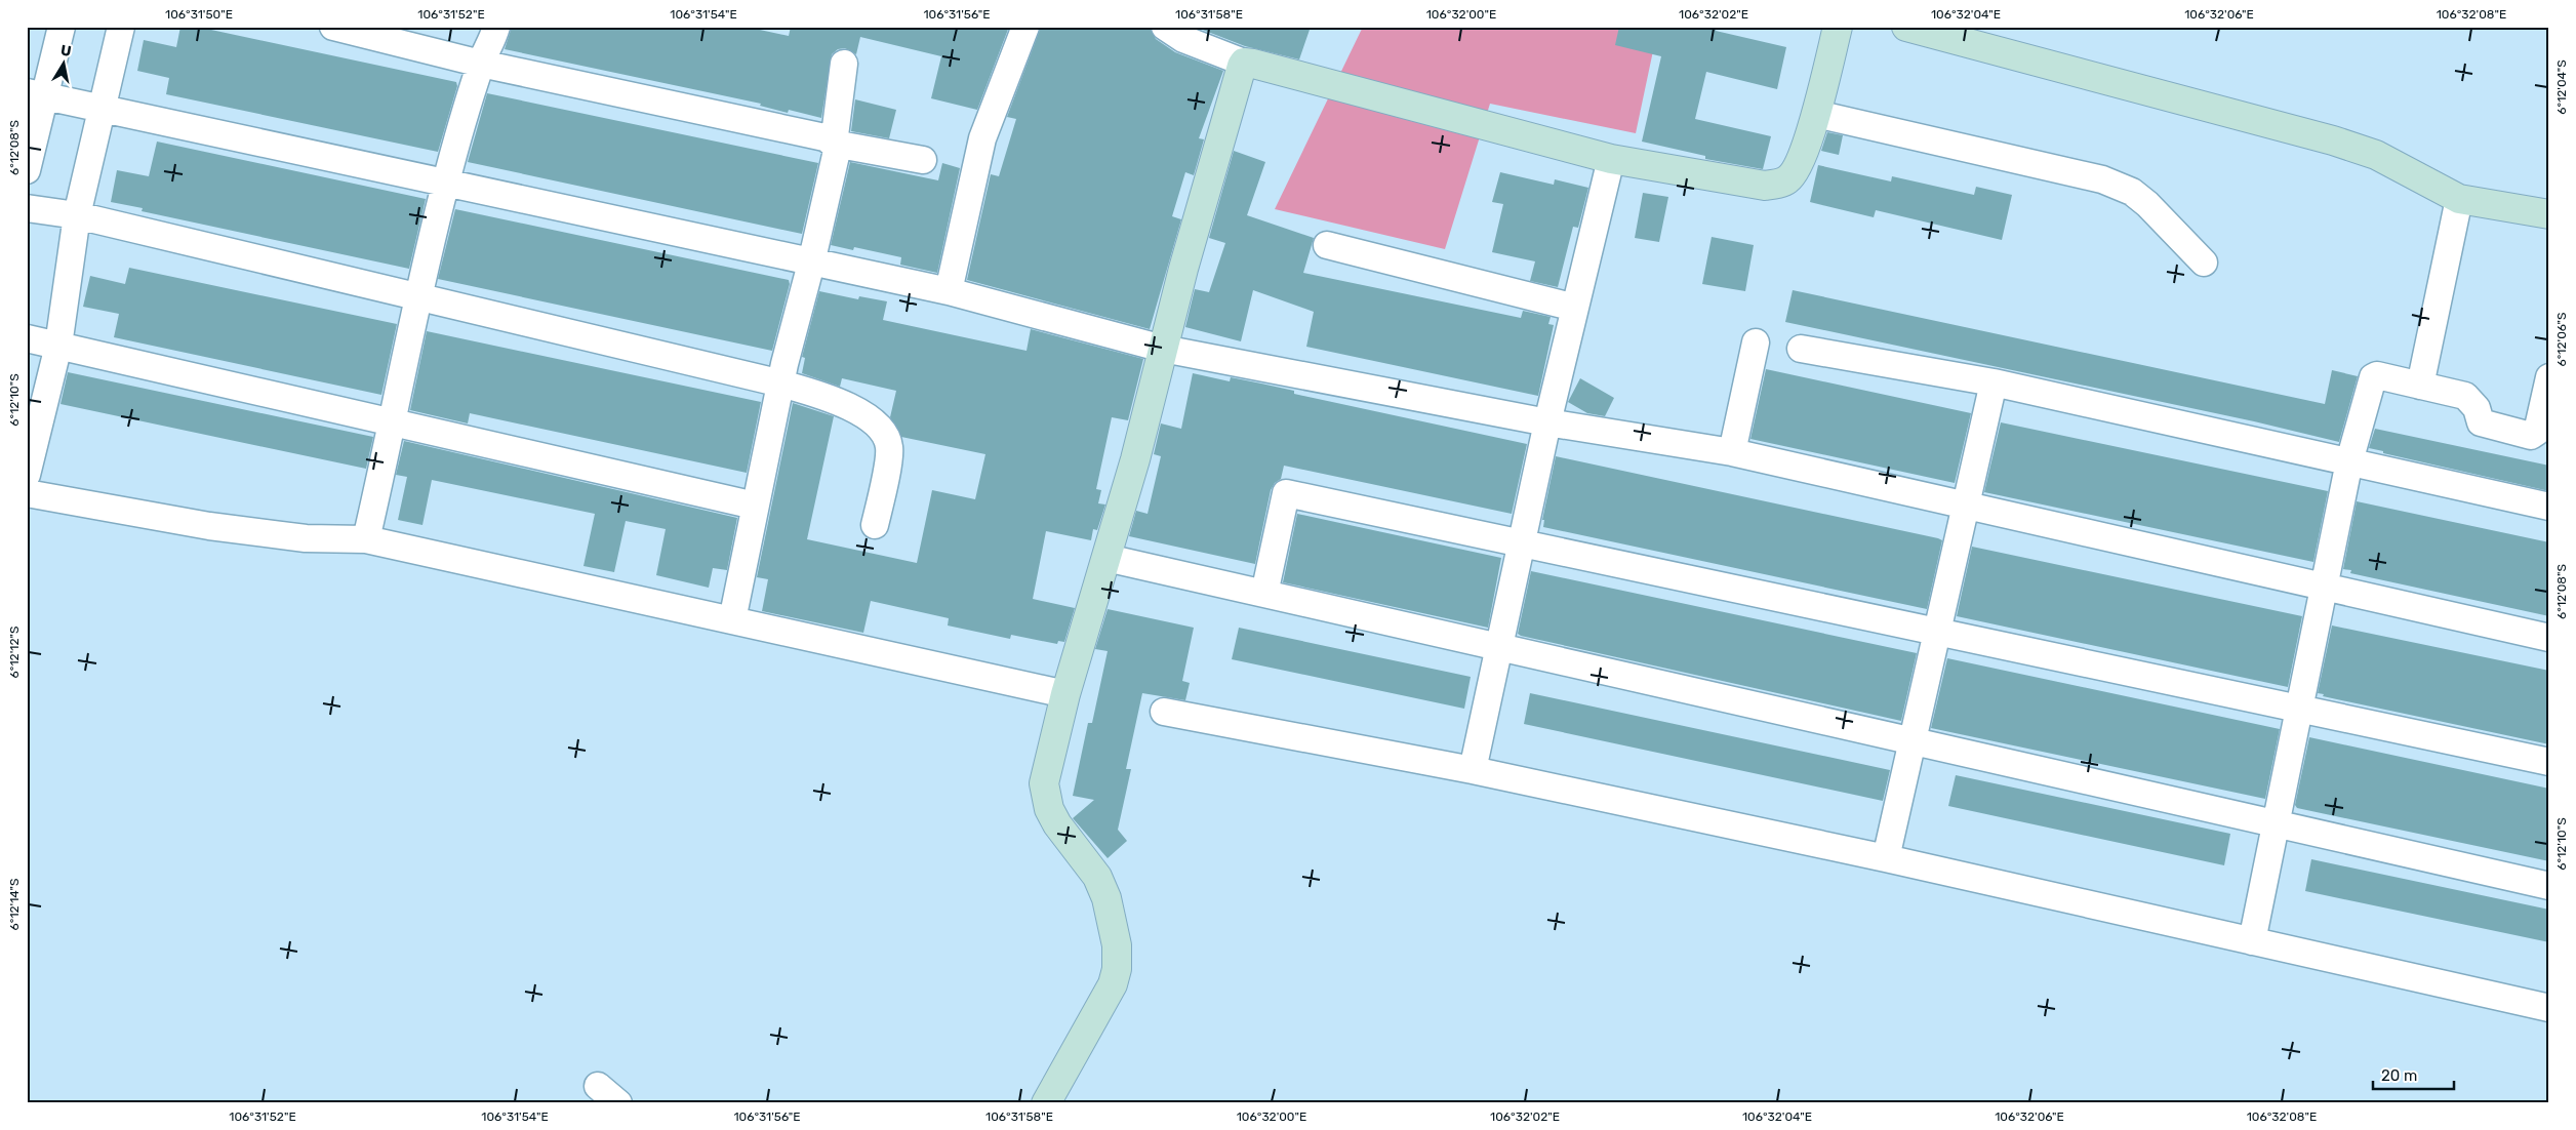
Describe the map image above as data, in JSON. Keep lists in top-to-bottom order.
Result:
{
  "scale_bar": "20 m",
  "north": "top",
  "coordinates": [
    "106°31'50\"E",
    "106°31'52\"E",
    "106°31'54\"E",
    "106°31'56\"E",
    "106°31'58\"E",
    "106°32'00\"E",
    "106°32'02\"E",
    "106°32'04\"E",
    "106°32'06\"E",
    "106°32'08\"E",
    "6°12'04\"S",
    "6°12'08\"S",
    "6°12'06\"S",
    "6°12'10\"S",
    "6°12'12\"S",
    "6°12'14\"S"
  ]
}
